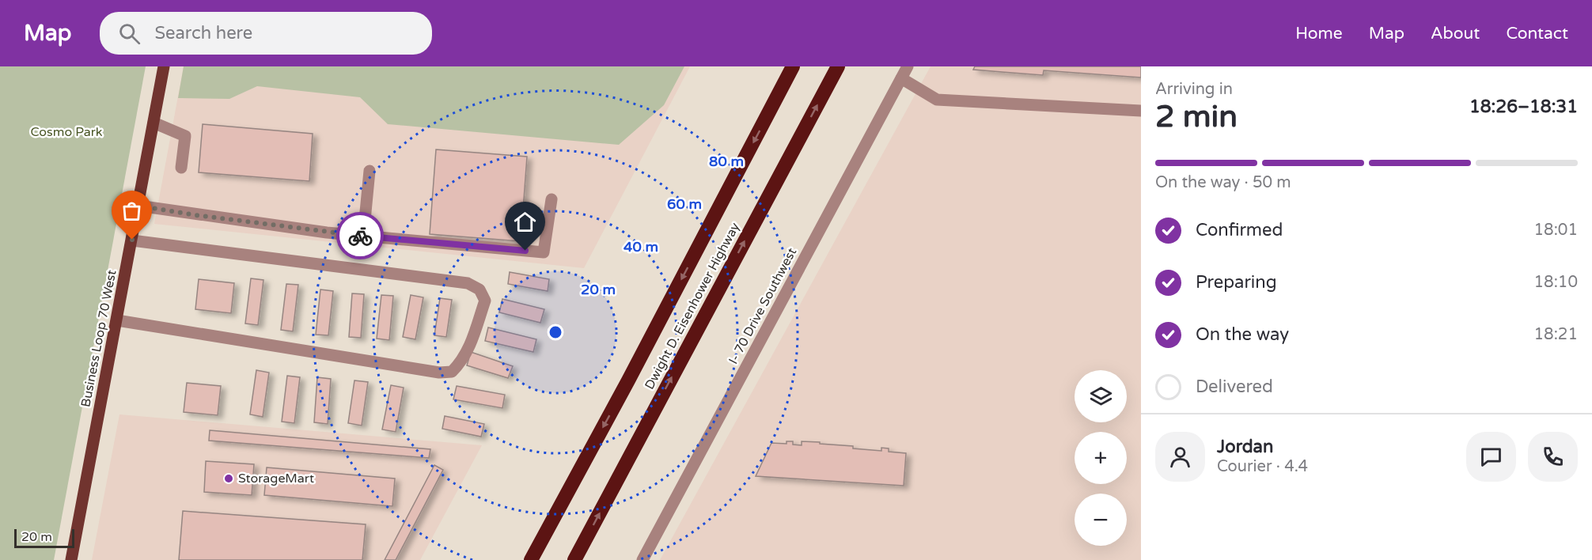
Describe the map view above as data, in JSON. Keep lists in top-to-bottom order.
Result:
{
  "streets": {
    "highway": ["Dwight D. Eisenhower Highway"],
    "main road": ["Business Loop 70 West"],
    "street": ["I- 70 Drive Southwest"]
  },
  "parks": ["Cosmo Park"],
  "places": ["StorageMart"],
  "scale_bar": "20 m",
  "page": {
    "header": "Map",
    "search": "Search here",
    "nav": [
      "Home",
      "Map",
      "About",
      "Contact"
    ],
    "heading": ["2 min", "Arriving in", "18:26–18:31"],
    "panel": ["Jordan", "Courier · 4.4"],
    "bar": "On the way · 50 m",
    "list": [
      ["Confirmed", "18:01"],
      ["Preparing", "18:10"],
      ["On the way", "18:21"],
      "Delivered"
    ],
    "map_buttons": ["+", "−"],
    "scale": "20 m"
  },
  "rings": [
    "80 m",
    "60 m",
    "40 m",
    "20 m"
  ]
}
